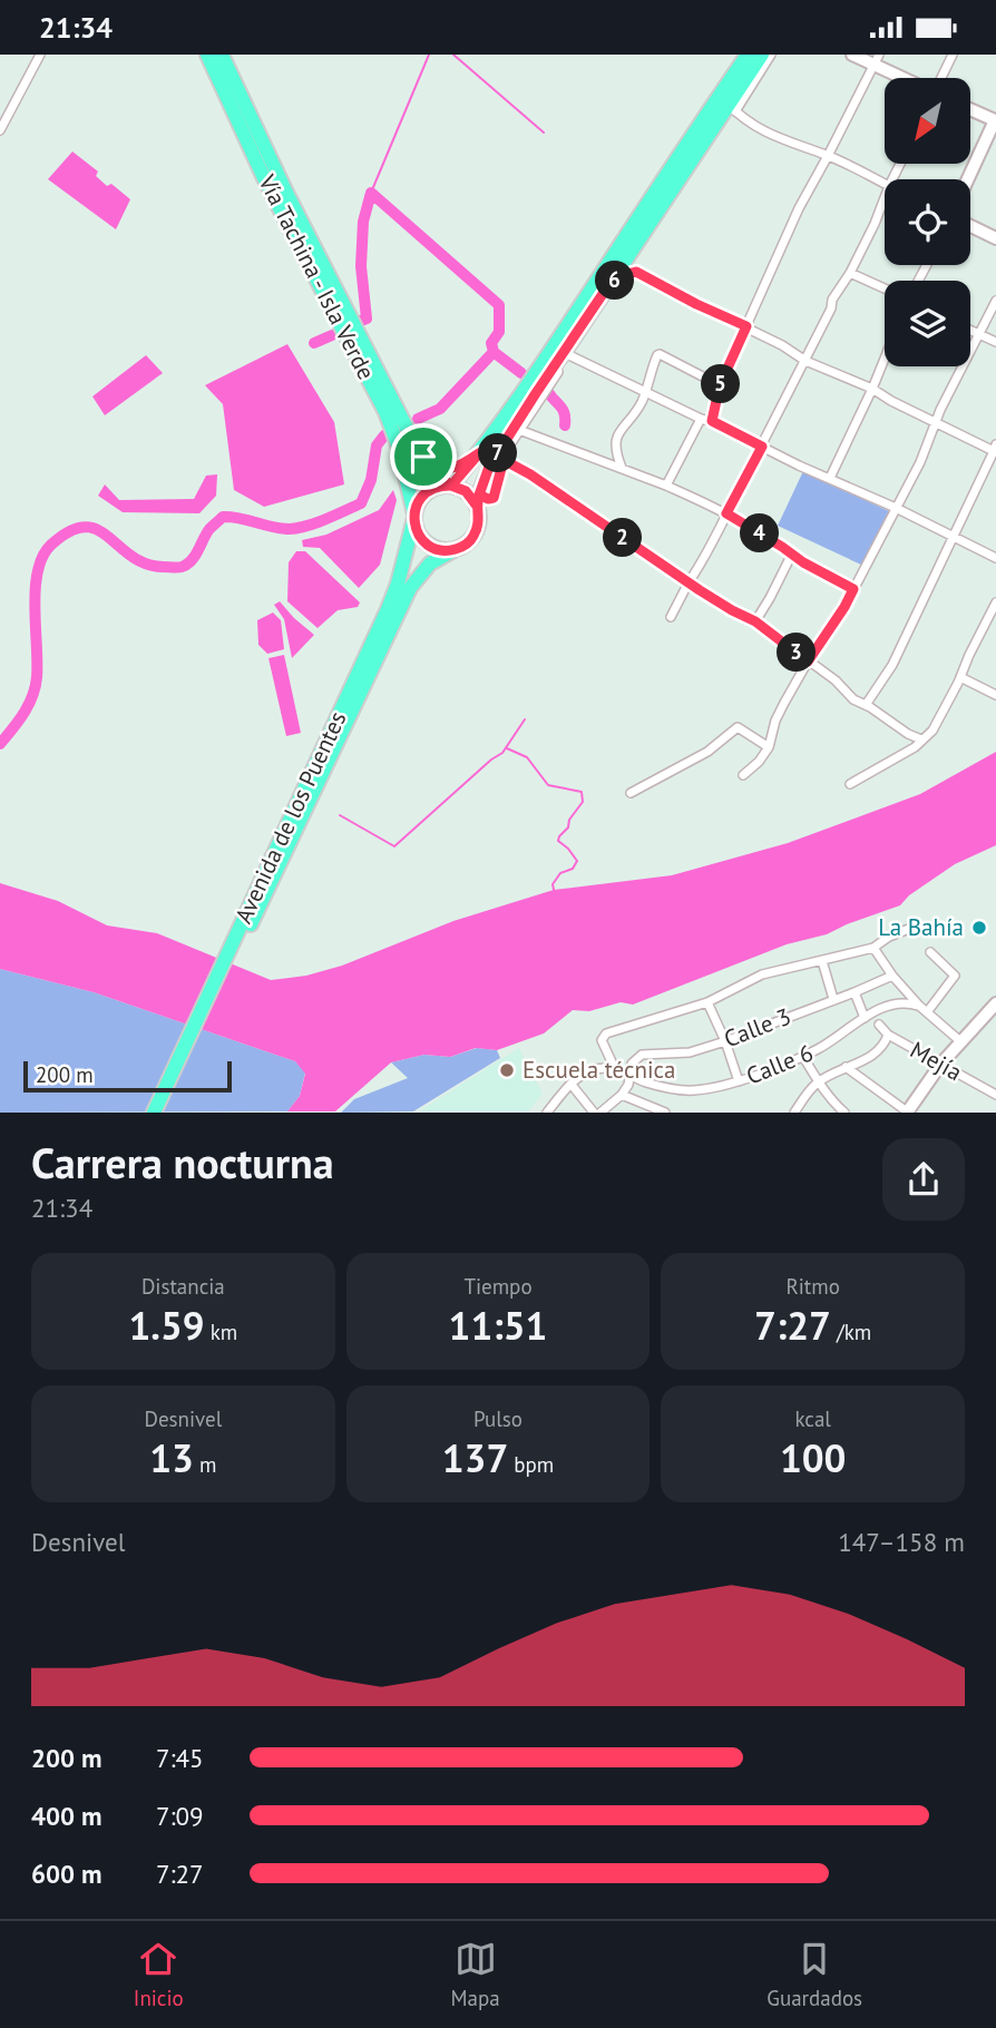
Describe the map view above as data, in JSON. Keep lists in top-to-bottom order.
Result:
{
  "streets": {
    "main road": ["Vía Tachina - Isla Verde", "Avenida de los Puentes"],
    "street": ["Calle 3", "Mejía", "Calle 6"]
  },
  "crossings": [
    ["Vía Tachina - Isla Verde", "Avenida de los Puentes"],
    ["Calle 3", "Calle 6"]
  ],
  "places": ["La Bahía", "Escuela técnica"],
  "scale_bar": "200 m",
  "north": "bottom left",
  "page": {
    "status": "21:34",
    "pins": [
      "6",
      "5",
      "7",
      "4",
      "2",
      "3"
    ],
    "scale": "200 m",
    "heading": ["Carrera nocturna", "21:34"],
    "stats": [
      ["Distancia", "1.59 km"],
      ["Tiempo", "11:51"],
      ["Ritmo", "7:27 /km"],
      ["Desnivel", "13 m"],
      ["Pulso", "137 bpm"],
      ["kcal", "100"]
    ],
    "chart": ["Desnivel", "147–158 m"],
    "list": [
      {
        "name": "200 m",
        "note": "7:45"
      },
      {
        "name": "400 m",
        "note": "7:09"
      },
      {
        "name": "600 m",
        "note": "7:27"
      }
    ],
    "tabs": ["Inicio", "Mapa", "Guardados"]
  }
}
